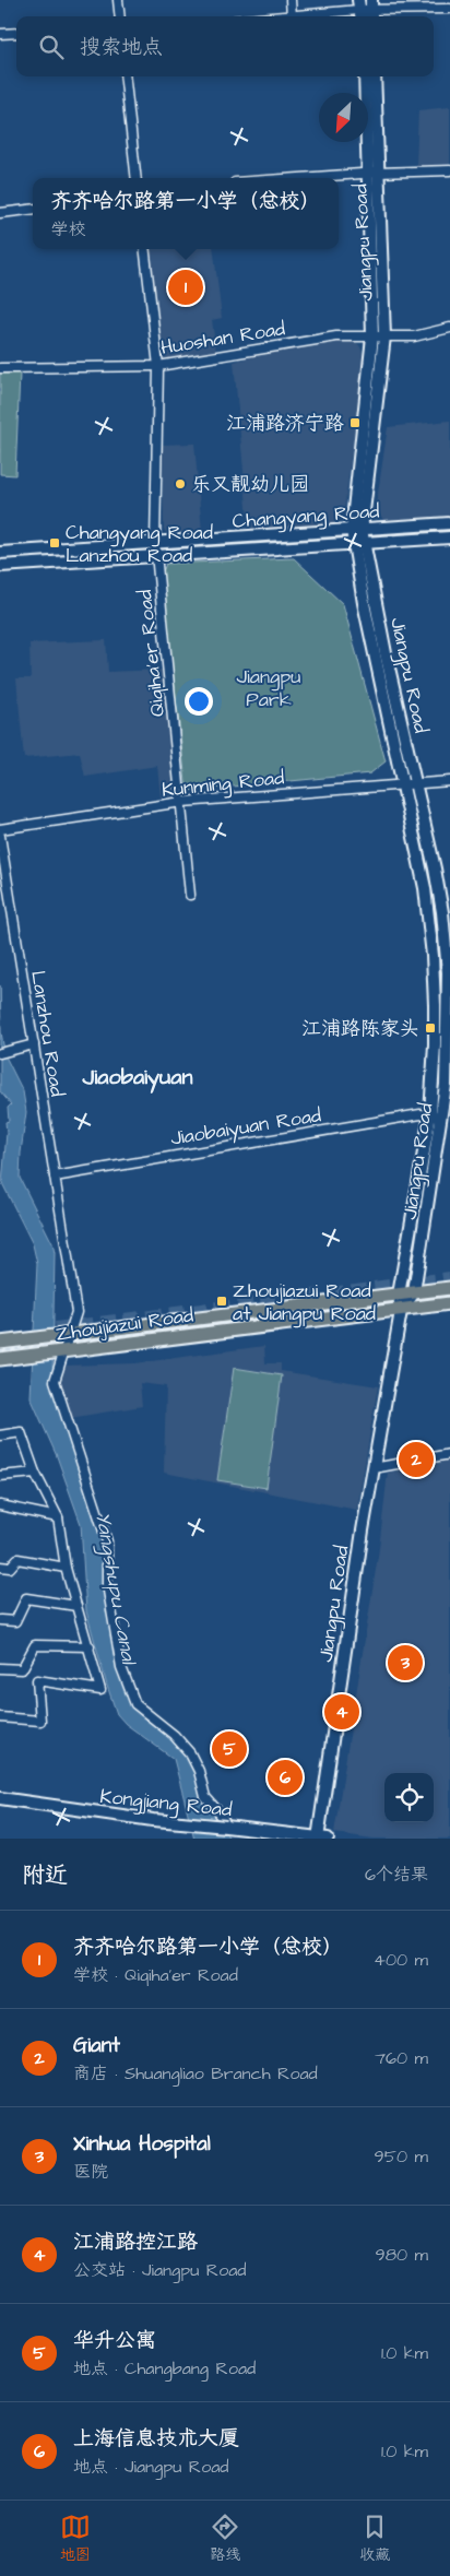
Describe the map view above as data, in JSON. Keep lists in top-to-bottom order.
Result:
{
  "streets": {
    "main road": [
      "Jiangpu Road",
      "Changyang Road",
      "Zhoujiazui Road",
      "Kongjiang Road"
    ],
    "street": [
      "Huoshan Road",
      "Qiqiha'er Road",
      "Kunming Road",
      "Lanzhou Road",
      "Jiaobaiyuan Road"
    ]
  },
  "crossings": [
    ["Jiangpu Road", "Huoshan Road"],
    ["Jiangpu Road", "Changyang Road"],
    ["Jiangpu Road", "Kunming Road"],
    ["Jiangpu Road", "Jiaobaiyuan Road"],
    ["Jiangpu Road", "Zhoujiazui Road"],
    ["Jiangpu Road", "Kongjiang Road"],
    ["Huoshan Road", "Qiqiha'er Road"],
    ["Changyang Road", "Qiqiha'er Road"],
    ["Qiqiha'er Road", "Kunming Road"],
    ["Lanzhou Road", "Jiaobaiyuan Road"],
    ["Lanzhou Road", "Zhoujiazui Road"],
    ["Lanzhou Road", "Kongjiang Road"]
  ],
  "districts": ["Jiaobaiyuan"],
  "water": ["Yangshupu Canal"],
  "parks": ["Jiangpu Park"],
  "places": {
    "transit": [
      "江浦路济宁路",
      "Changyang Road Lanzhou Road",
      "江浦路陈家头",
      "Zhoujiazui Road at Jiangpu Road"
    ],
    "other": ["乐又靓幼儿园"]
  },
  "north": "bottom left",
  "page": {
    "search": "搜索地点",
    "popup": ["齐齐哈尔路第一小学（总校）", "学校"],
    "pins": [
      "1",
      "2",
      "3",
      "4",
      "5",
      "6"
    ],
    "heading": ["附近", "6个结果"],
    "list": [
      {
        "mark": "1",
        "name": "齐齐哈尔路第一小学（总校）",
        "note": "学校 · Qiqiha'er Road",
        "value": "400 m"
      },
      {
        "mark": "2",
        "name": "Giant",
        "note": "商店 · Shuangliao Branch Road",
        "value": "760 m"
      },
      {
        "mark": "3",
        "name": "Xinhua Hospital",
        "note": "医院",
        "value": "950 m"
      },
      {
        "mark": "4",
        "name": "江浦路控江路",
        "note": "公交站 · Jiangpu Road",
        "value": "980 m"
      },
      {
        "mark": "5",
        "name": "华升公寓",
        "note": "地点 · Changbang Road",
        "value": "1.0 km"
      },
      {
        "mark": "6",
        "name": "上海信息技术大厦",
        "note": "地点 · Jiangpu Road",
        "value": "1.0 km"
      }
    ],
    "nav": ["地图", "路线", "收藏"]
  }
}
